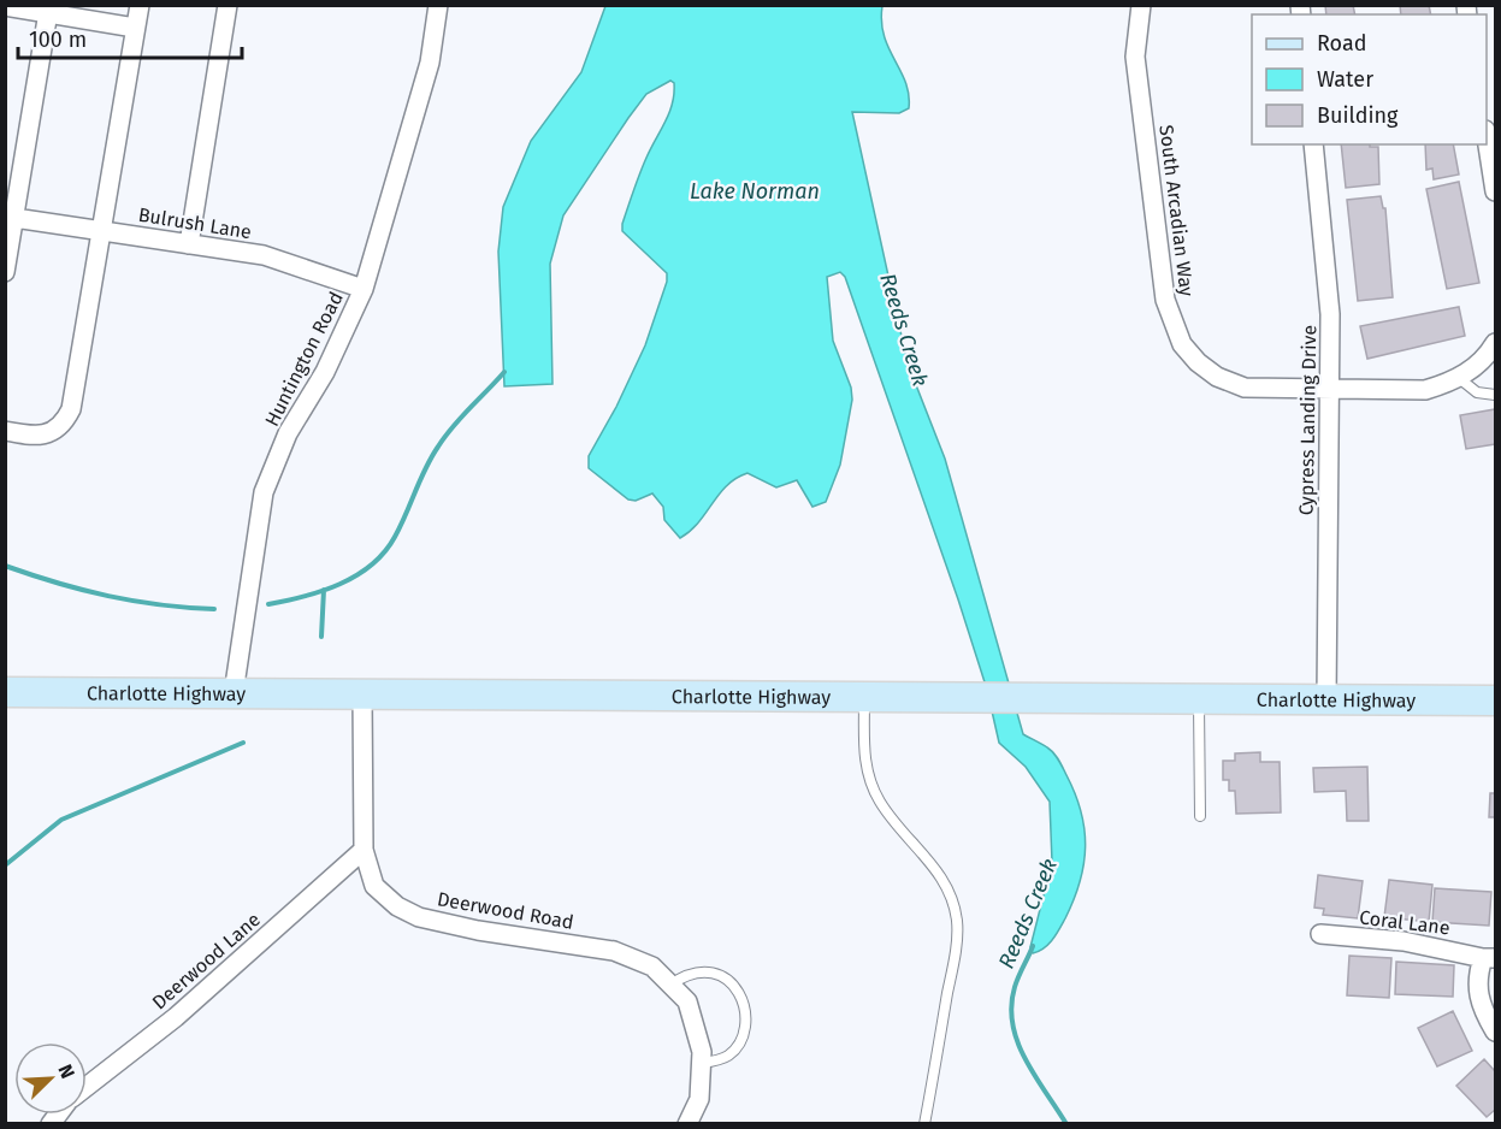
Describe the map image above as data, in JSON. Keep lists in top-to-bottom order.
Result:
{
  "streets": {
    "main road": ["Charlotte Highway"],
    "street": [
      "South Arcadian Way",
      "Bulrush Lane",
      "Huntington Road",
      "Cypress Landing Drive",
      "Deerwood Road",
      "Coral Lane",
      "Deerwood Lane"
    ]
  },
  "crossings": [
    ["South Arcadian Way", "Cypress Landing Drive"],
    ["Bulrush Lane", "Huntington Road"],
    ["Huntington Road", "Charlotte Highway"],
    ["Cypress Landing Drive", "Charlotte Highway"],
    ["Charlotte Highway", "Deerwood Road"],
    ["Deerwood Road", "Deerwood Lane"]
  ],
  "water": ["Lake Norman", "Reeds Creek"],
  "legend": ["Road", "Water", "Building"],
  "scale_bar": "100 m",
  "north": "top right"
}
